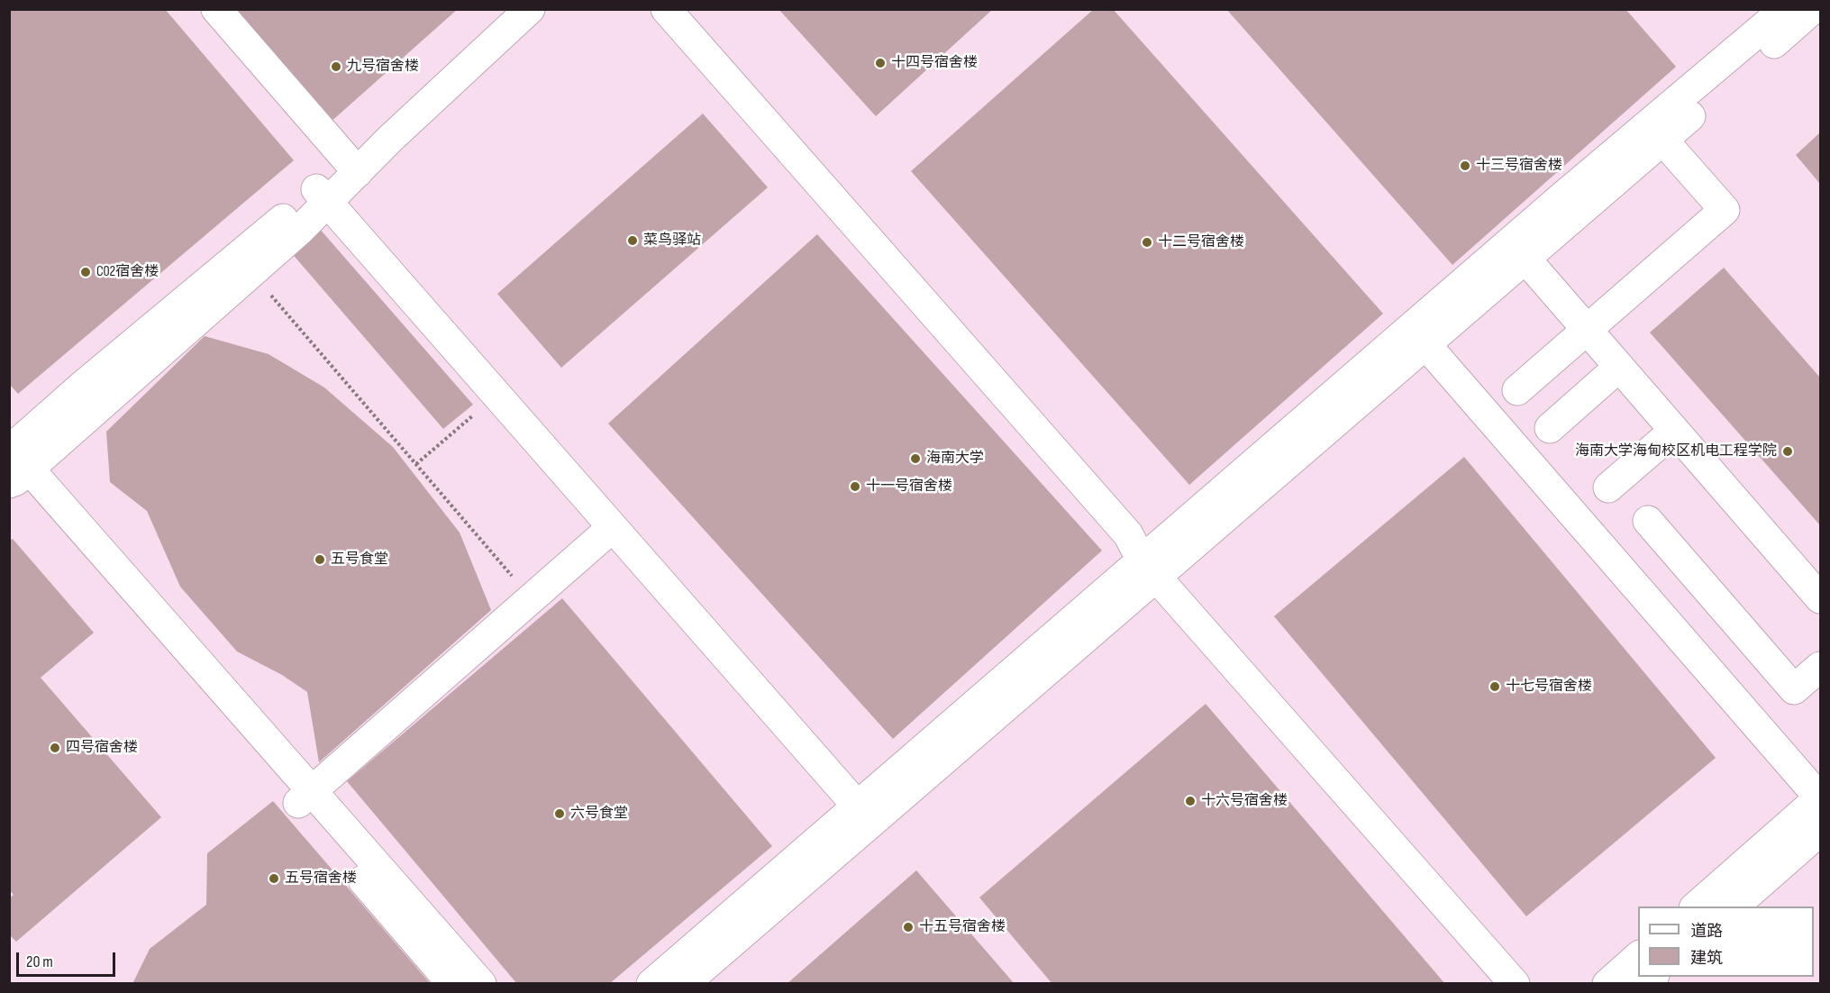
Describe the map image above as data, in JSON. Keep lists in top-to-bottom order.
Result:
{
  "places": [
    "十四号宿舍楼",
    "九号宿舍楼",
    "十三号宿舍楼",
    "菜鸟驿站",
    "十二号宿舍楼",
    "C02宿舍楼",
    "海南大学海甸校区机电工程学院",
    "海南大学",
    "十一号宿舍楼",
    "五号食堂",
    "十七号宿舍楼",
    "四号宿舍楼",
    "十六号宿舍楼",
    "六号食堂",
    "五号宿舍楼",
    "十五号宿舍楼"
  ],
  "legend": ["道路", "建筑"],
  "scale_bar": "20 m"
}
